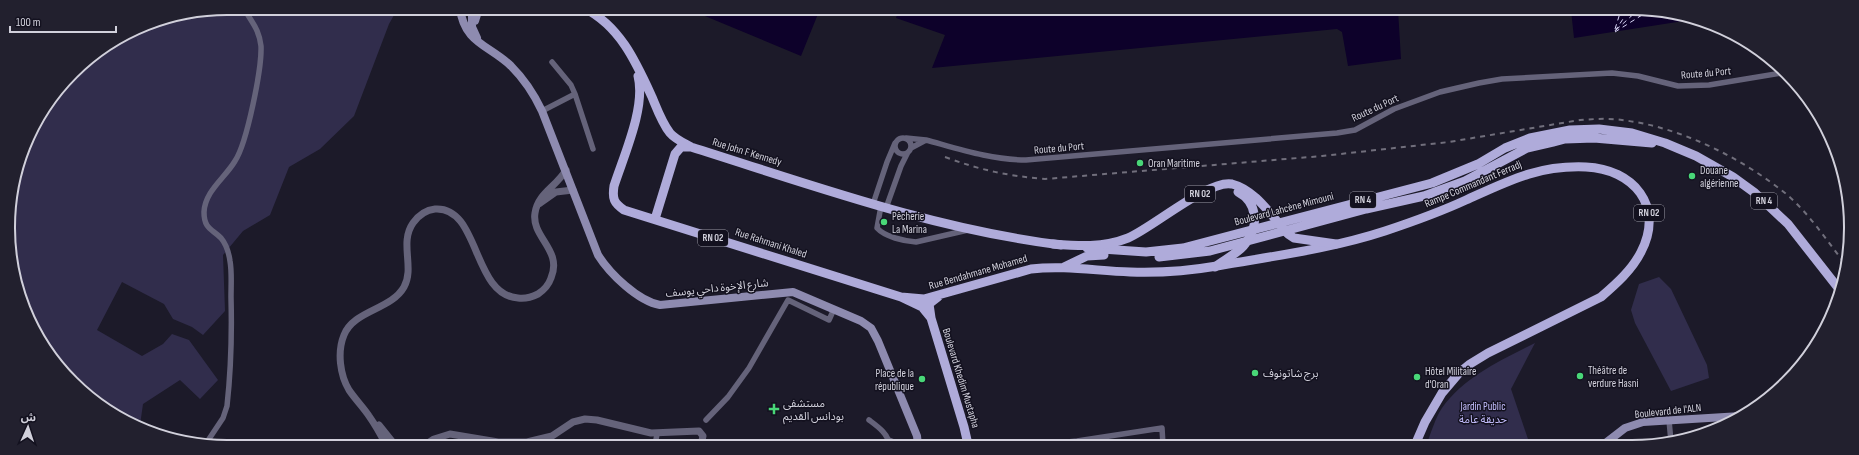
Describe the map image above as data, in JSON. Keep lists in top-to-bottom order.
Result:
{
  "streets": {
    "main road": [
      "Rue John F Kennedy",
      "Rampe Commandant Ferradj",
      "RN 02",
      "RN 4",
      "Boulevard Lahcène Mimouni",
      "Rue Rahmani Khaled",
      "Rue Bendahmane Mohamed",
      "شارع الإخوة داحي يوسف",
      "Boulevard Khedim Mustapha",
      "Boulevard de l'ALN"
    ],
    "street": ["Route du Port"]
  },
  "crossings": [
    ["Rue John F Kennedy", "Boulevard Lahcène Mimouni"],
    ["Rue John F Kennedy", "Rue Rahmani Khaled"],
    ["Rampe Commandant Ferradj", "RN 02"],
    ["Rampe Commandant Ferradj", "Boulevard Lahcène Mimouni"],
    ["Rampe Commandant Ferradj", "Rue Bendahmane Mohamed"],
    ["RN 02", "Boulevard Lahcène Mimouni"],
    ["Boulevard Lahcène Mimouni", "Rue Bendahmane Mohamed"],
    ["Rue Rahmani Khaled", "Rue Bendahmane Mohamed"]
  ],
  "parks": ["Jardin Public حديقة عامة"],
  "places": {
    "other": [
      "Oran Maritime",
      "Douane algérienne",
      "Pêcherie La Marina",
      "برج شاتونوف",
      "Théâtre de verdure Hasni",
      "Hôtel Militaire d'Oran",
      "Place de la république"
    ],
    "health": ["مستشفى بودانس القديم"]
  },
  "scale_bar": "100 m",
  "north": "top"
}
